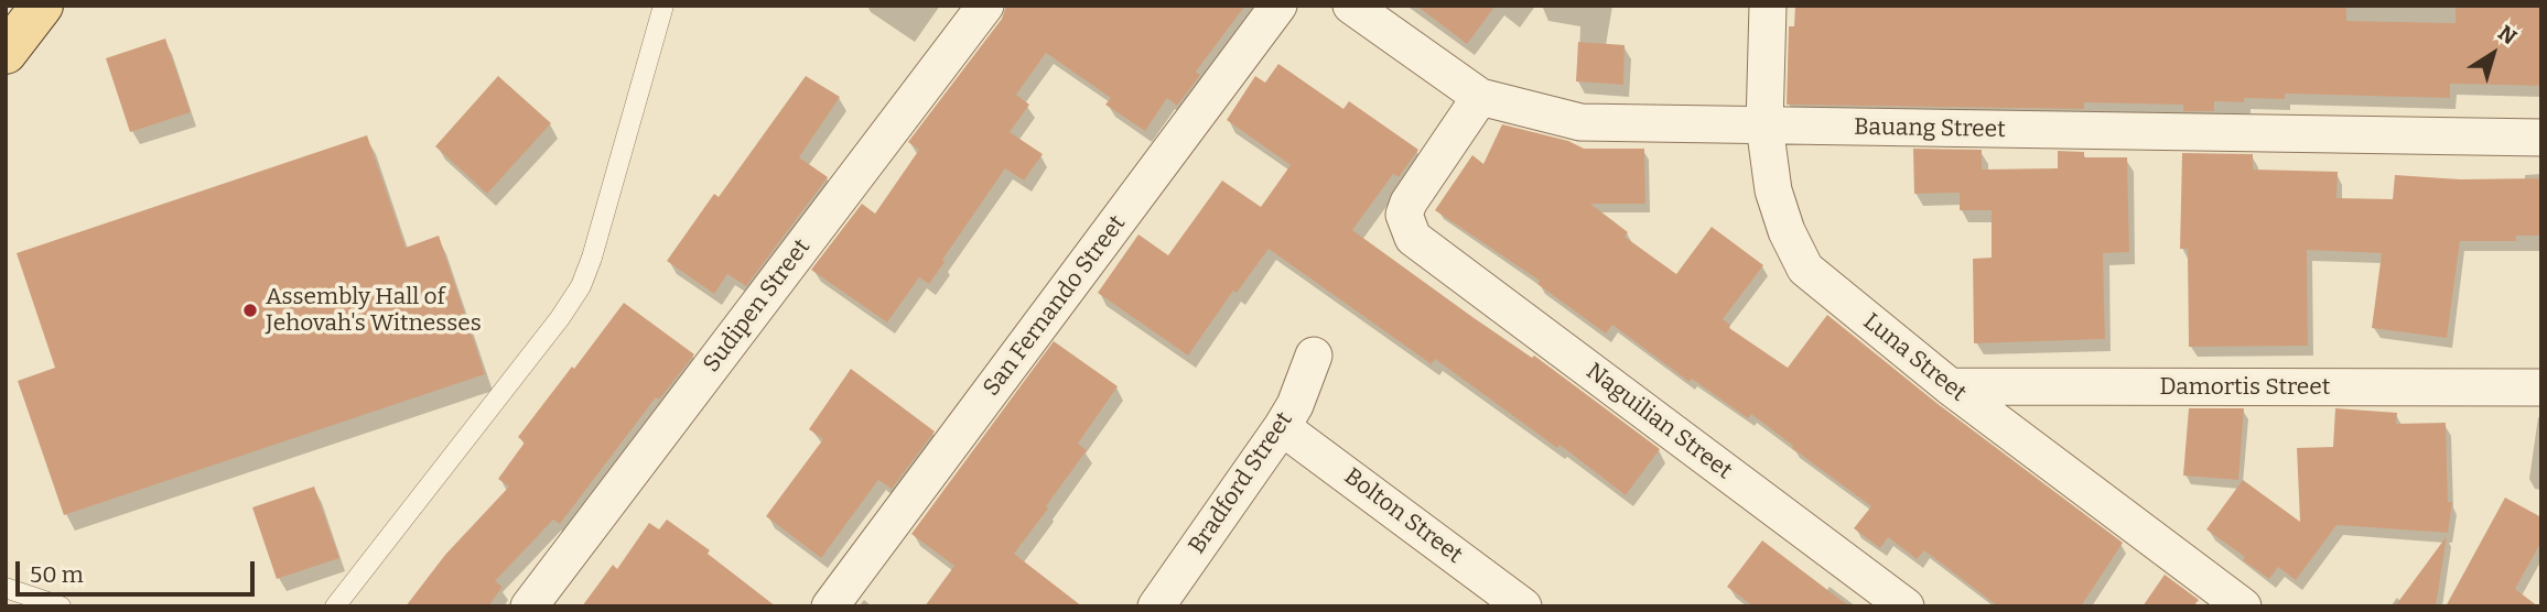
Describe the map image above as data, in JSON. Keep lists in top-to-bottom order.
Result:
{
  "streets": {
    "street": [
      "Bauang Street",
      "Sudipen Street",
      "San Fernando Street",
      "Luna Street",
      "Damortis Street",
      "Naguilian Street",
      "Bradford Street",
      "Bolton Street"
    ]
  },
  "crossings": [
    ["Bauang Street", "Luna Street"],
    ["Bauang Street", "Naguilian Street"],
    ["Luna Street", "Damortis Street"],
    ["Bradford Street", "Bolton Street"]
  ],
  "places": ["Assembly Hall of Jehovah's Witnesses"],
  "scale_bar": "50 m",
  "north": "top right"
}
